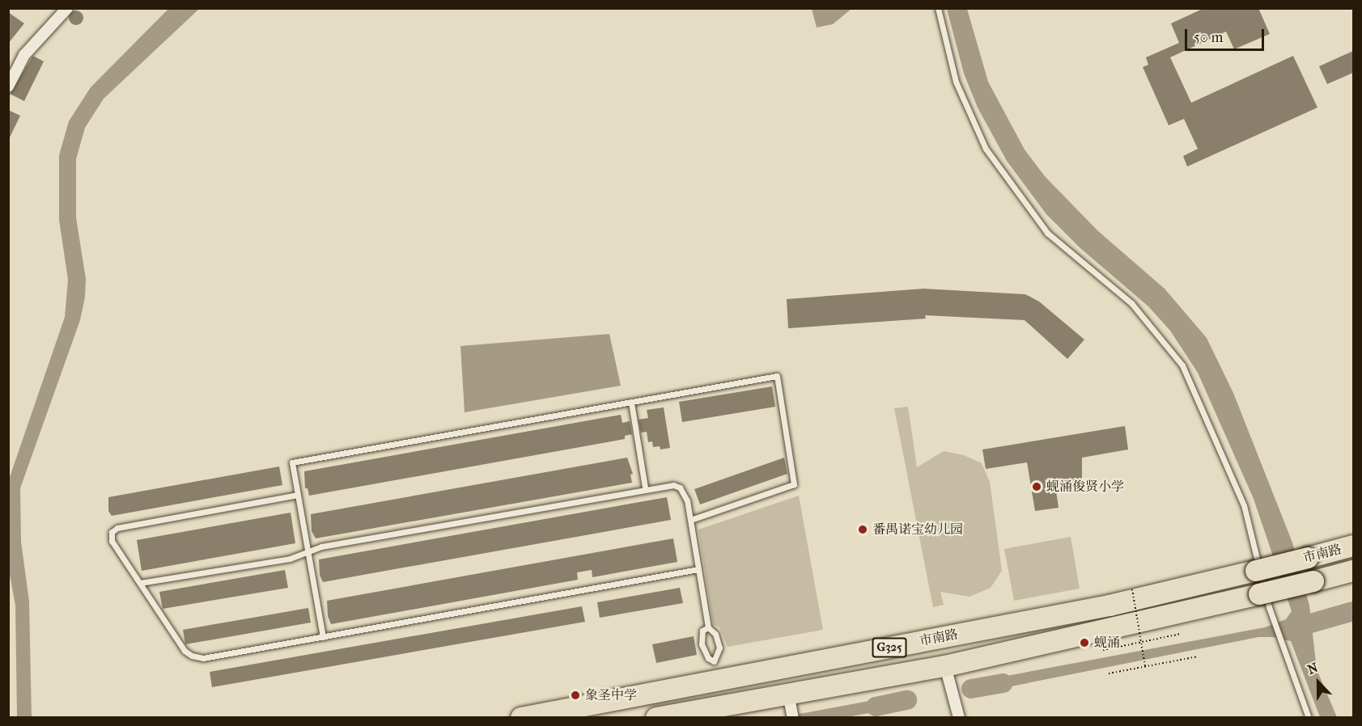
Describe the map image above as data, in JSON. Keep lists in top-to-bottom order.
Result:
{
  "streets": {
    "highway": ["市南路", "G325"]
  },
  "places": [
    "蚬涌俊贤小学",
    "番禺诺宝幼儿园",
    "蚬涌",
    "象圣中学"
  ],
  "scale_bar": "50 m",
  "north": "top"
}
